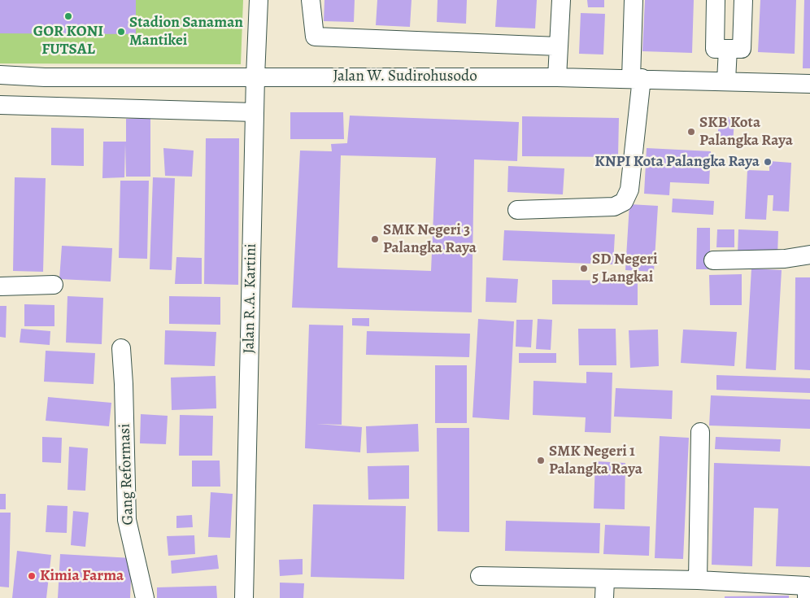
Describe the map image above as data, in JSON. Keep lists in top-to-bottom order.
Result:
{
  "streets": {
    "street": ["Jalan W. Sudirohusodo", "Jalan R.A. Kartini", "Gang Reformasi"]
  },
  "crossings": [
    ["Jalan W. Sudirohusodo", "Jalan R.A. Kartini"]
  ],
  "places": [
    "GOR KONI FUTSAL",
    "Stadion Sanaman Mantikei",
    "SKB Kota Palangka Raya",
    "KNPI Kota Palangka Raya",
    "SMK Negeri 3 Palangka Raya",
    "SD Negeri 5 Langkai",
    "SMK Negeri 1 Palangka Raya",
    "Kimia Farma"
  ]
}
